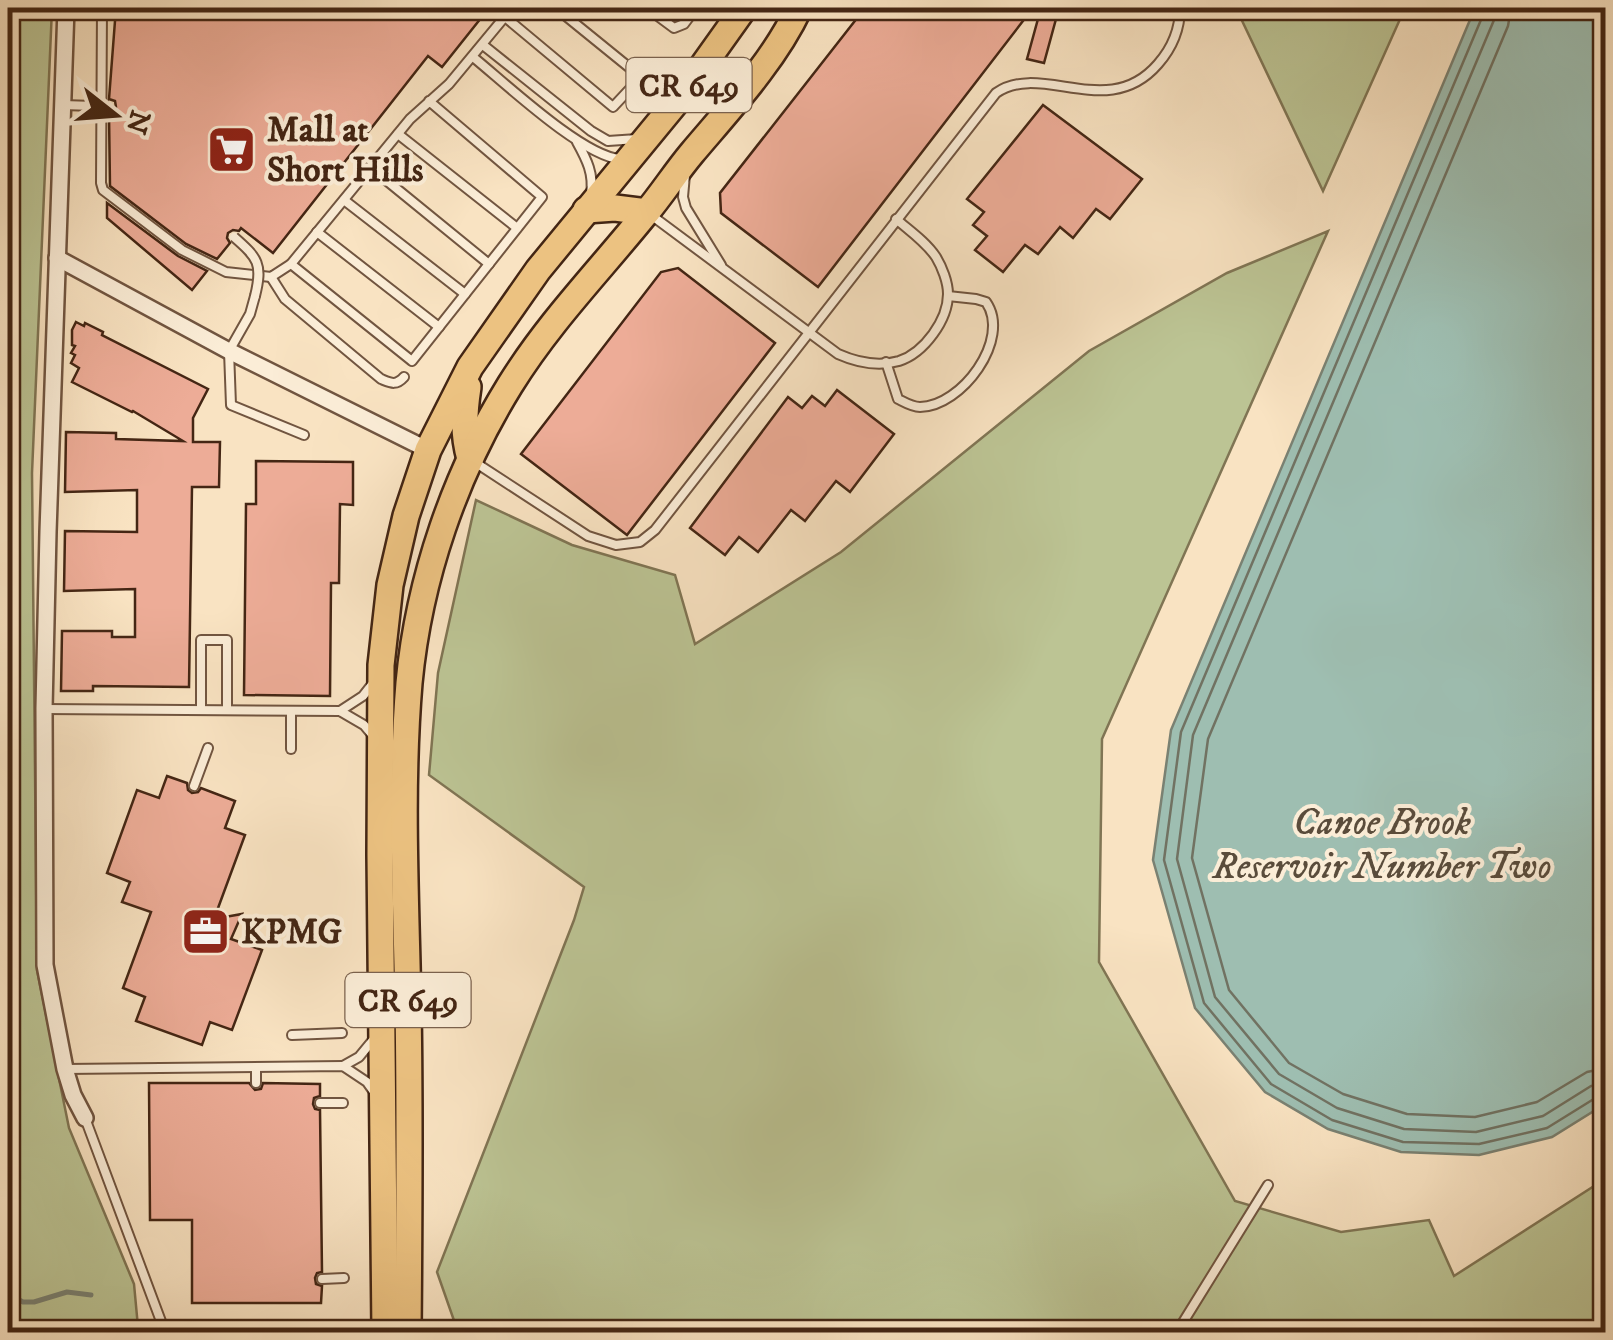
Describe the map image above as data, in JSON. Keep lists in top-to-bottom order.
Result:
{
  "streets": {
    "main road": ["CR 649"]
  },
  "water": ["Canoe Brook Reservoir Number Two"],
  "places": {
    "supermarket": ["Mall at Short Hills"],
    "office": ["KPMG"]
  },
  "north": "right"
}
